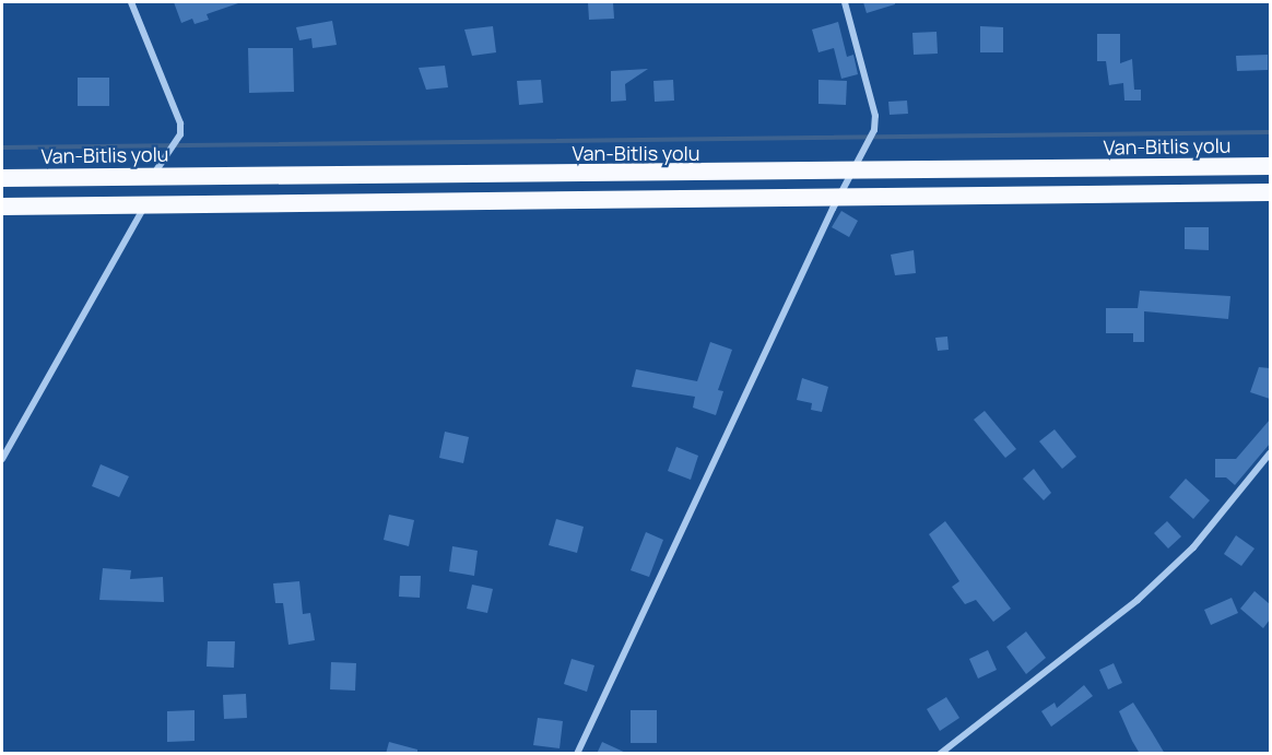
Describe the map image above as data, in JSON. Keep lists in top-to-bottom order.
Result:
{
  "streets": {
    "highway": ["Van-Bitlis yolu"]
  }
}
